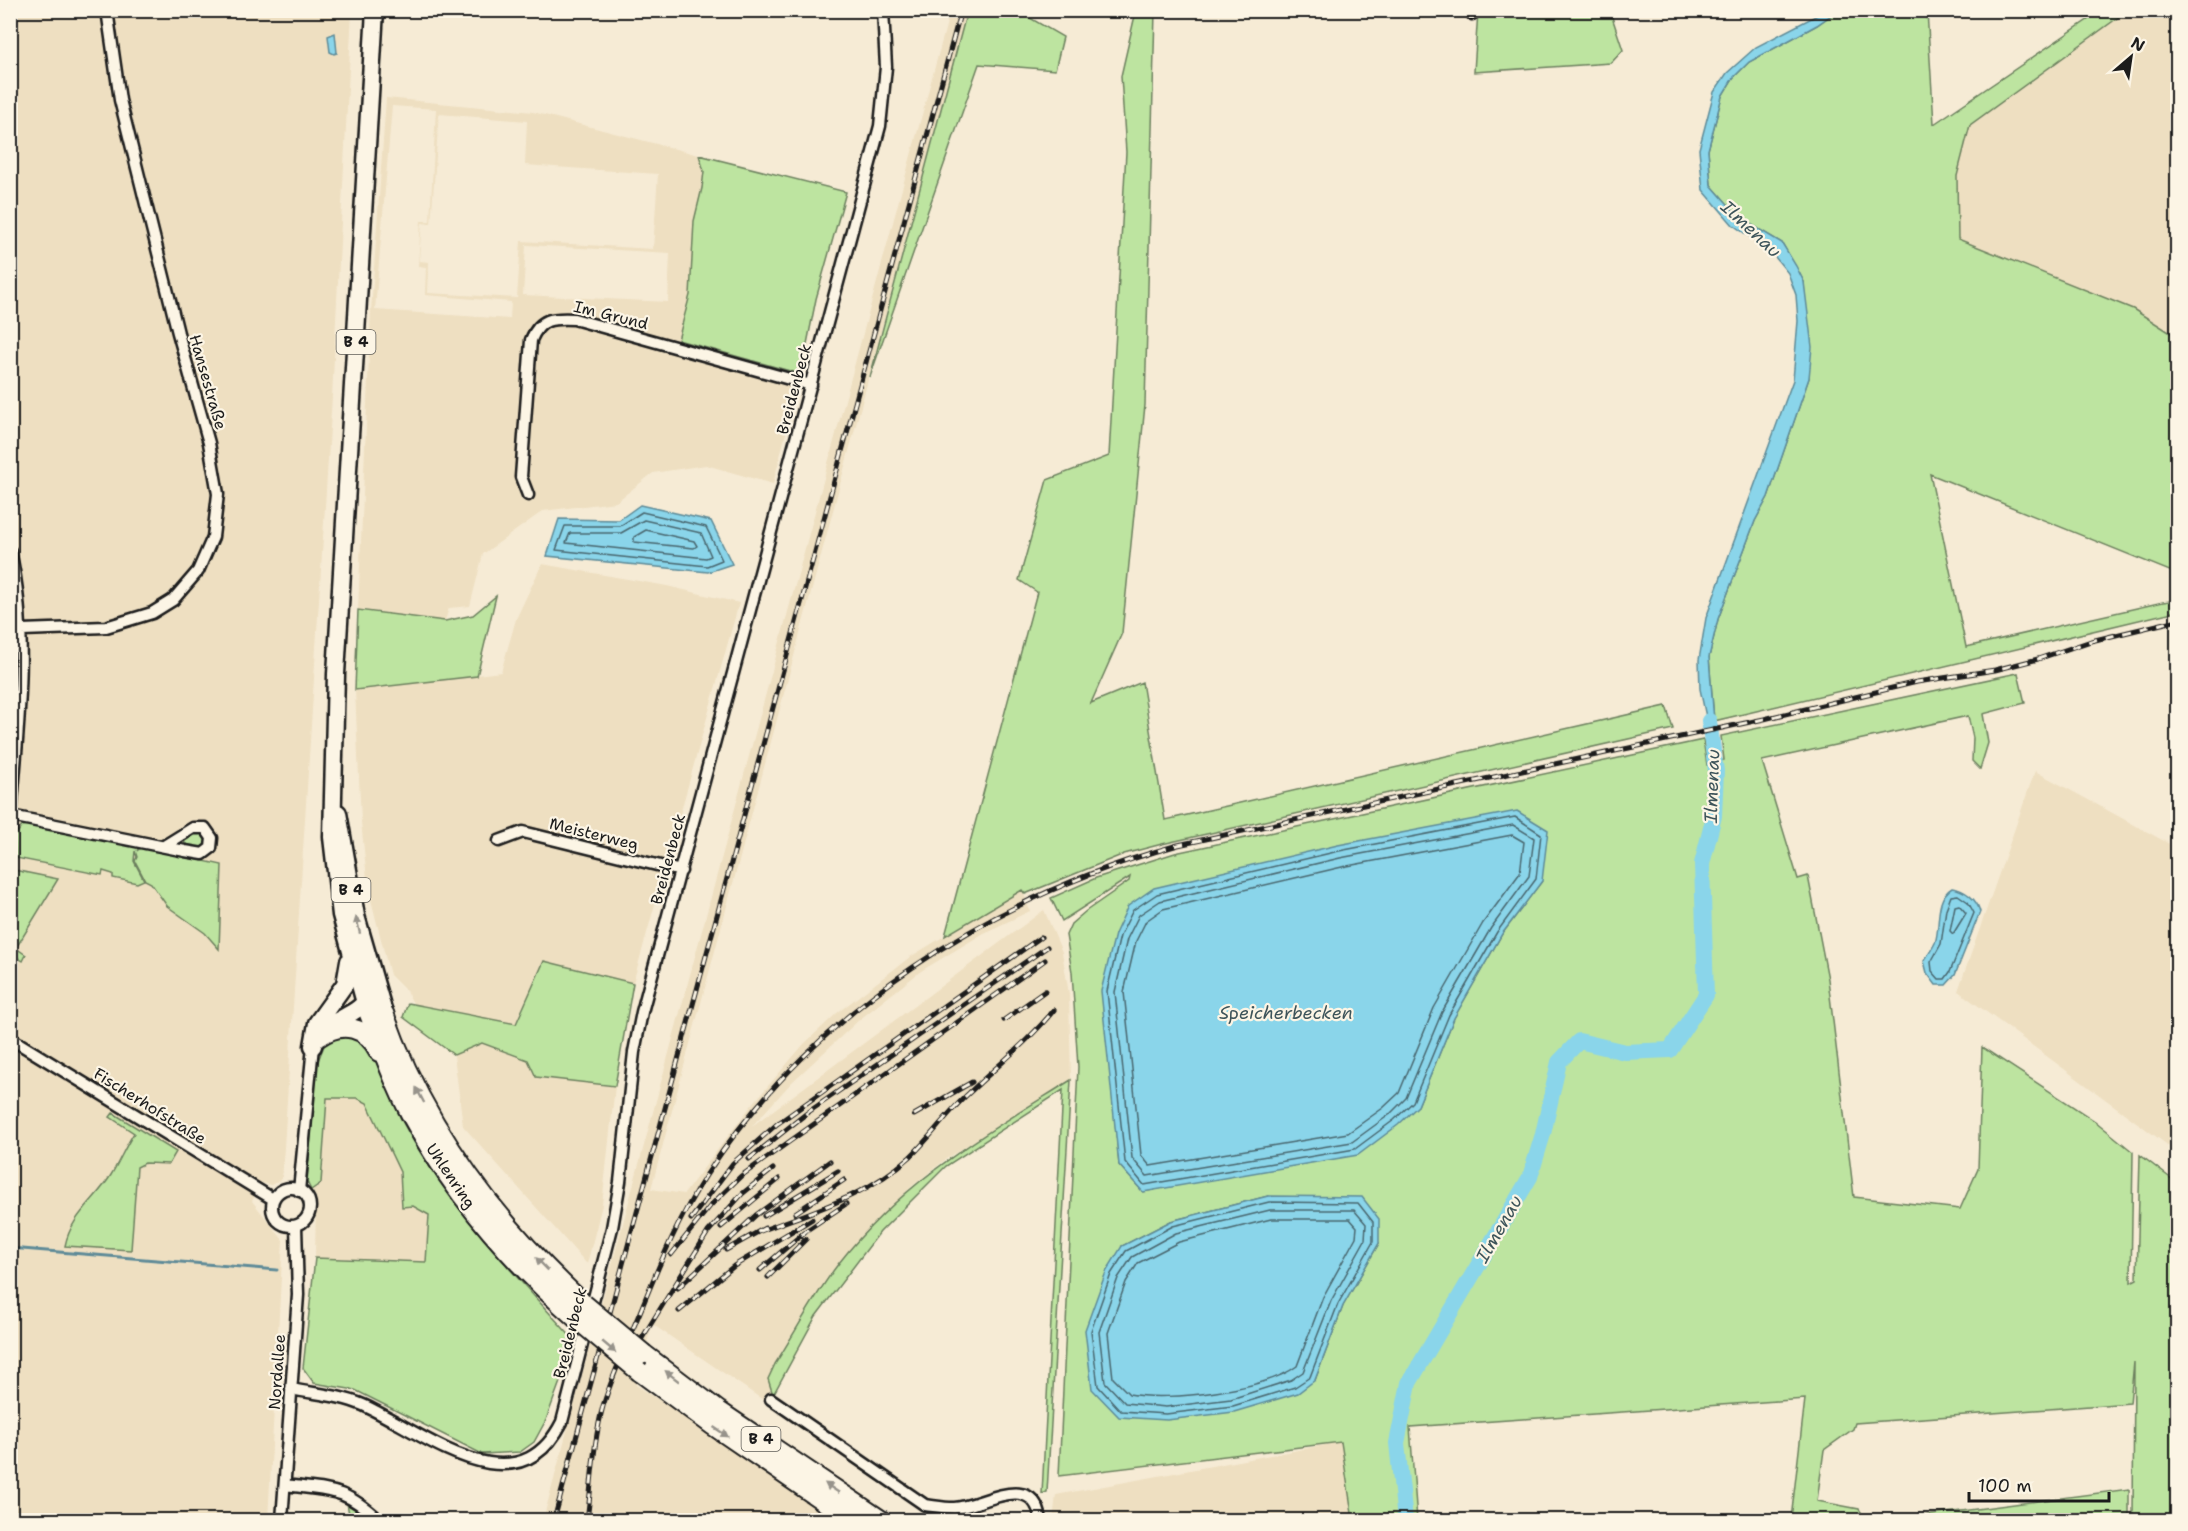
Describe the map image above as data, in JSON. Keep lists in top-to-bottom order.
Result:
{
  "streets": {
    "highway": ["B 4", "Uhlenring"],
    "street": [
      "Im Grund",
      "Hansestraße",
      "Breidenbeck",
      "Meisterweg",
      "Fischerhofstraße",
      "Nordallee"
    ]
  },
  "crossings": [
    ["Im Grund", "Breidenbeck"],
    ["B 4", "Uhlenring"],
    ["Breidenbeck", "Meisterweg"],
    ["Breidenbeck", "Nordallee"],
    ["Fischerhofstraße", "Nordallee"]
  ],
  "water": ["Ilmenau", "Speicherbecken"],
  "scale_bar": "100 m",
  "north": "top right"
}
